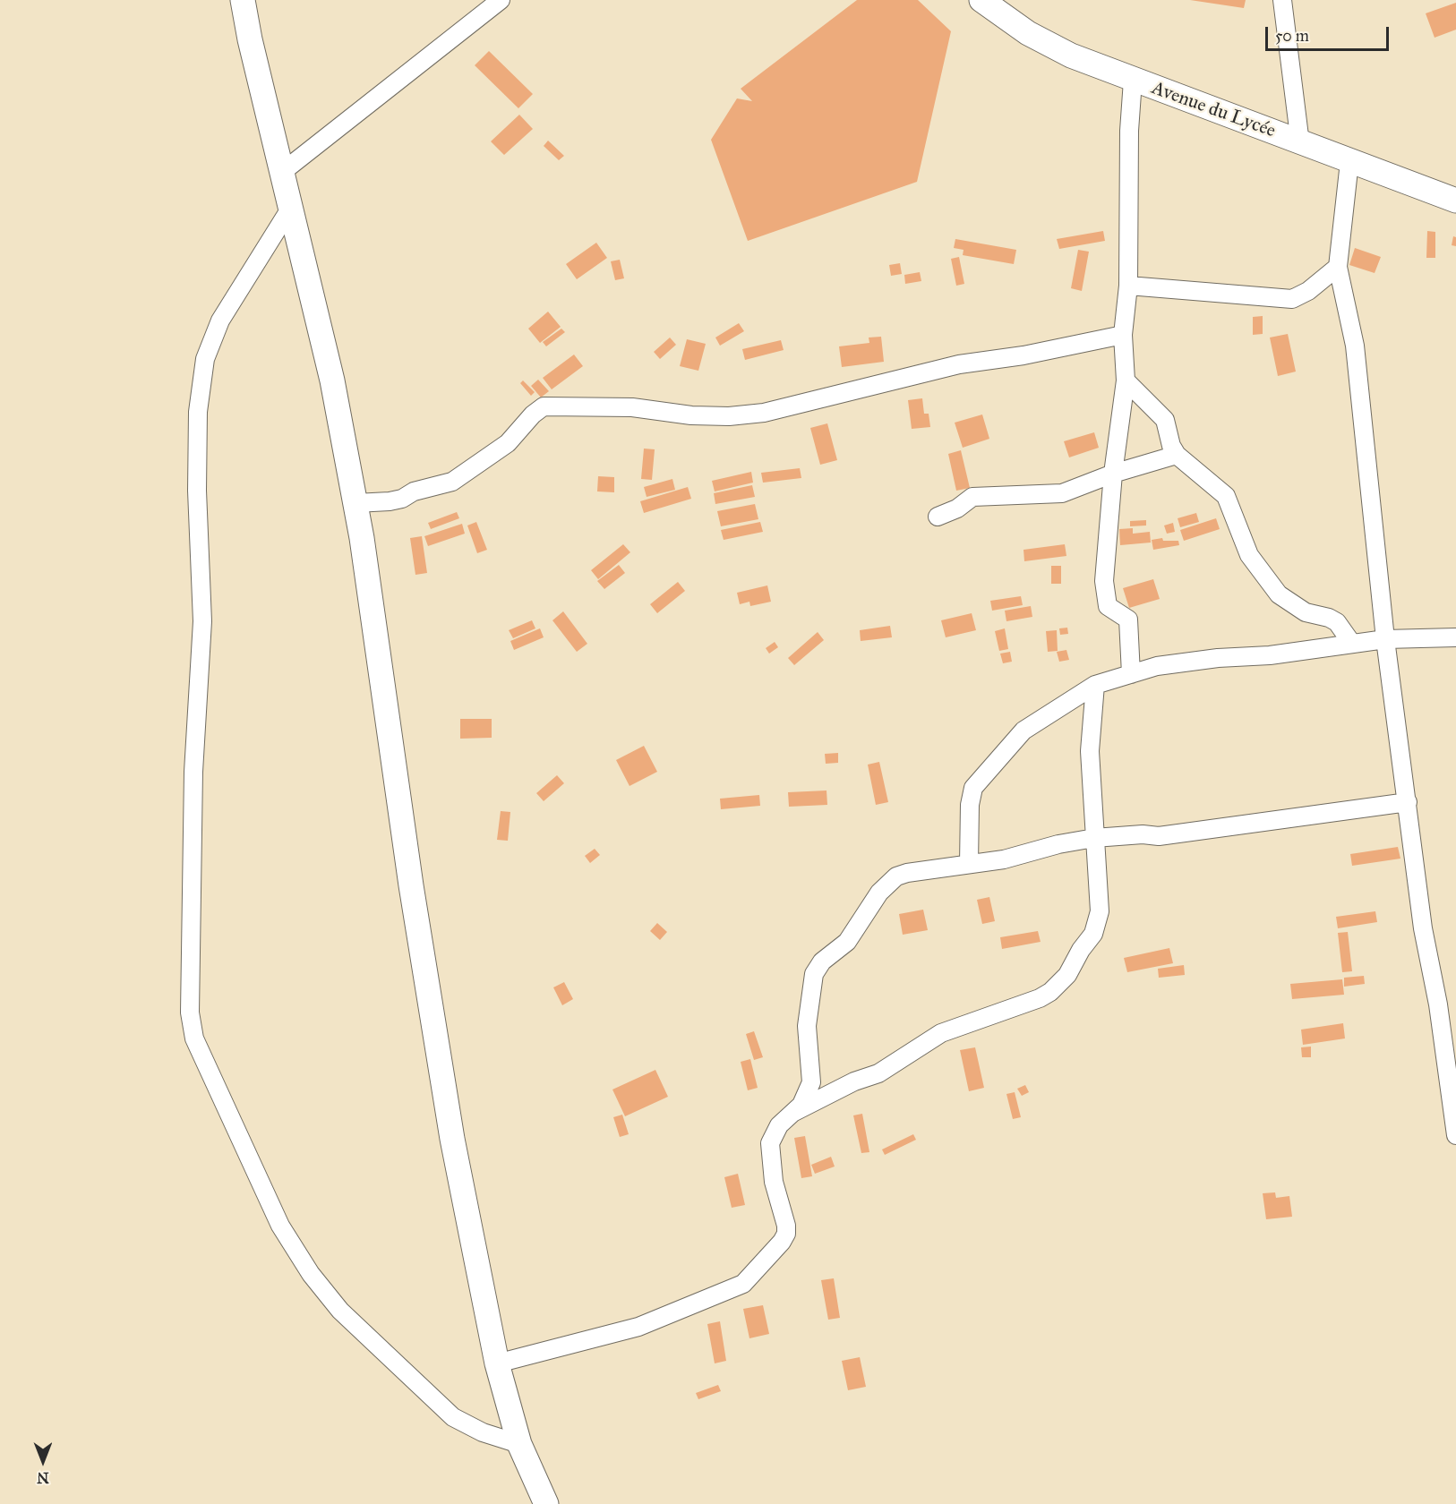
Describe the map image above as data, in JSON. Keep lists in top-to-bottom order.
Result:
{
  "streets": {
    "main road": ["Avenue du Lycée"]
  },
  "scale_bar": "50 m",
  "north": "bottom"
}
